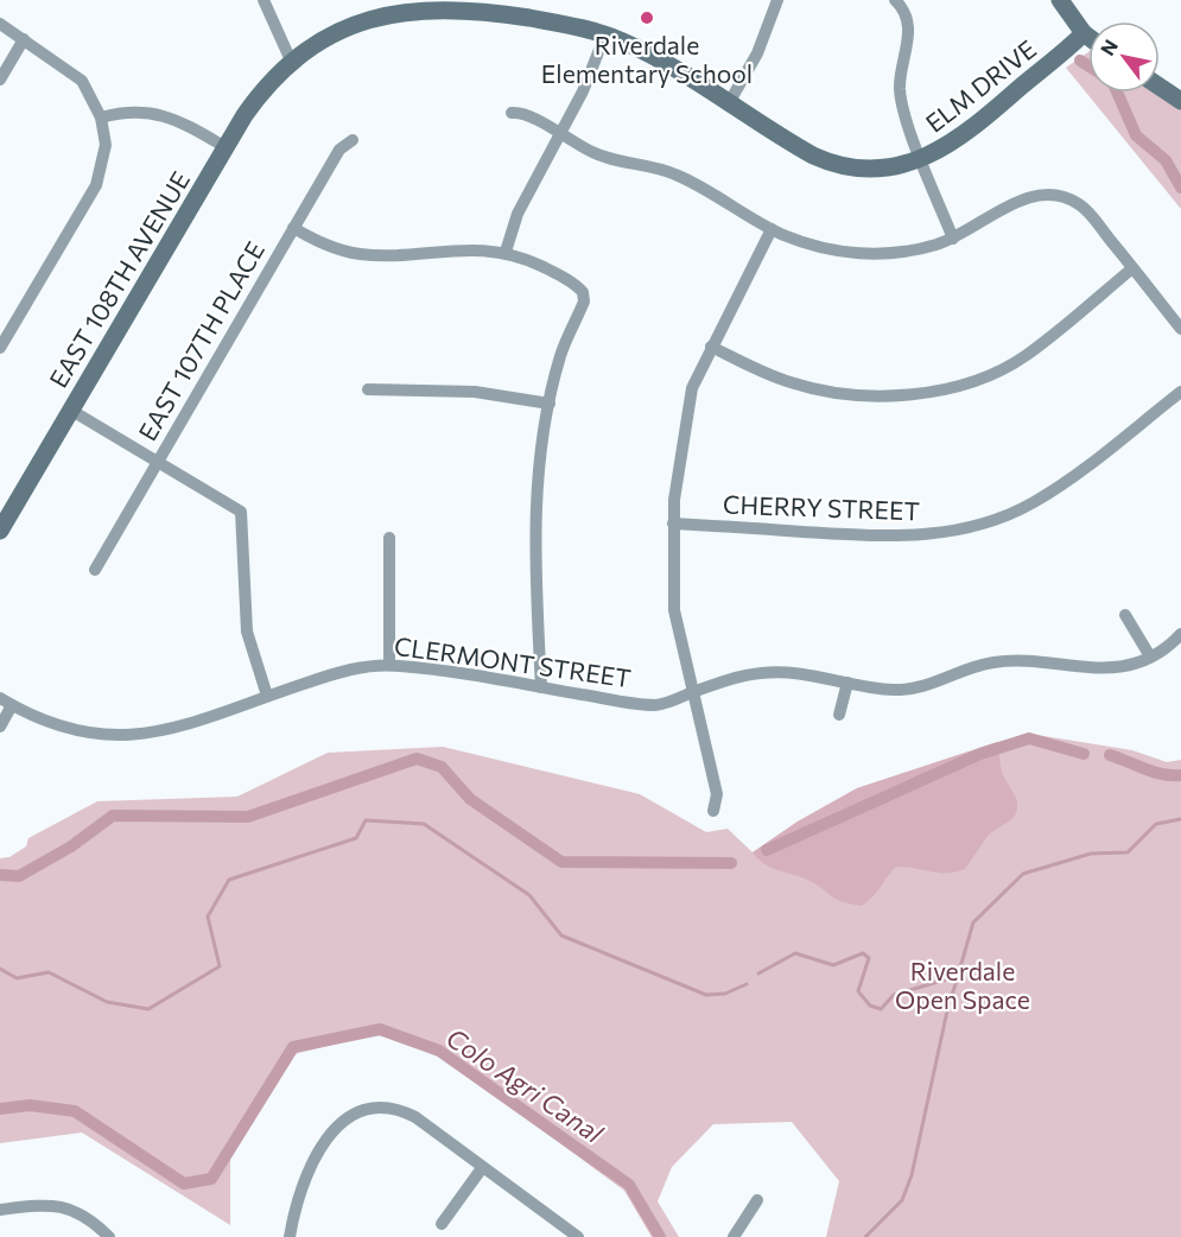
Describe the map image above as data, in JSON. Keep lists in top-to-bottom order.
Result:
{
  "streets": {
    "street": [
      "ELM DRIVE",
      "EAST 108TH AVENUE",
      "EAST 107TH PLACE",
      "CHERRY STREET",
      "CLERMONT STREET"
    ]
  },
  "crossings": [
    ["ELM DRIVE", "EAST 108TH AVENUE"]
  ],
  "water": ["Colo Agri Canal"],
  "parks": ["Riverdale Open Space"],
  "places": ["Riverdale Elementary School"],
  "north": "top left"
}
